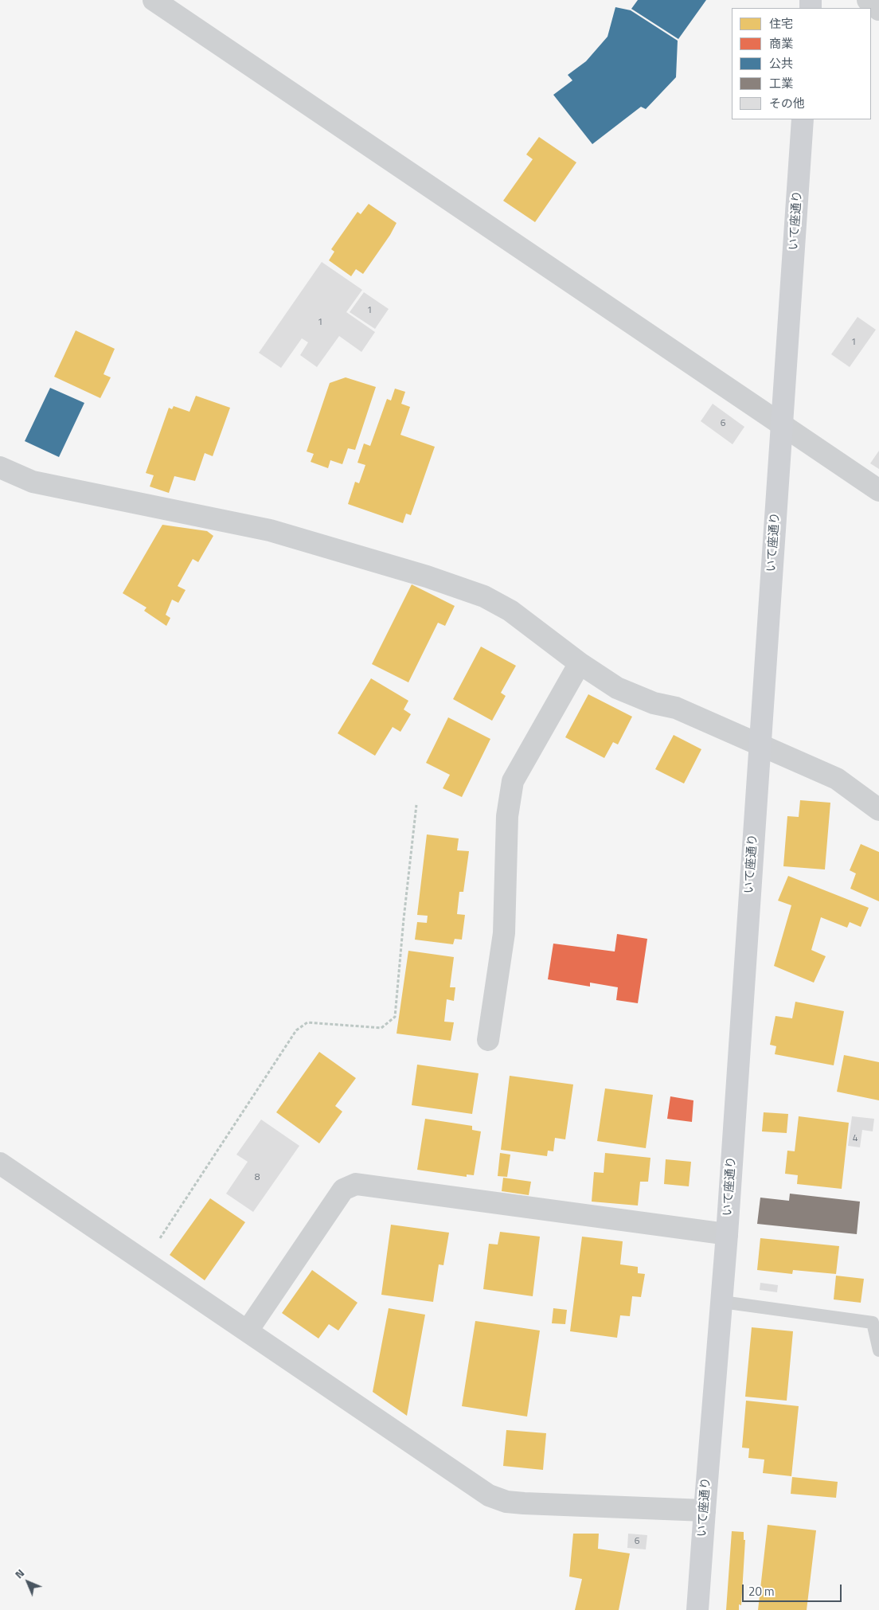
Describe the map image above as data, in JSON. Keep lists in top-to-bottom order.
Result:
{
  "streets": {
    "street": ["いて座通り"]
  },
  "house_numbers": [
    "1",
    "1",
    "1",
    "6",
    "4",
    "8",
    "6"
  ],
  "legend": [
    "住宅",
    "商業",
    "公共",
    "工業",
    "その他"
  ],
  "scale_bar": "20 m",
  "north": "top left"
}
